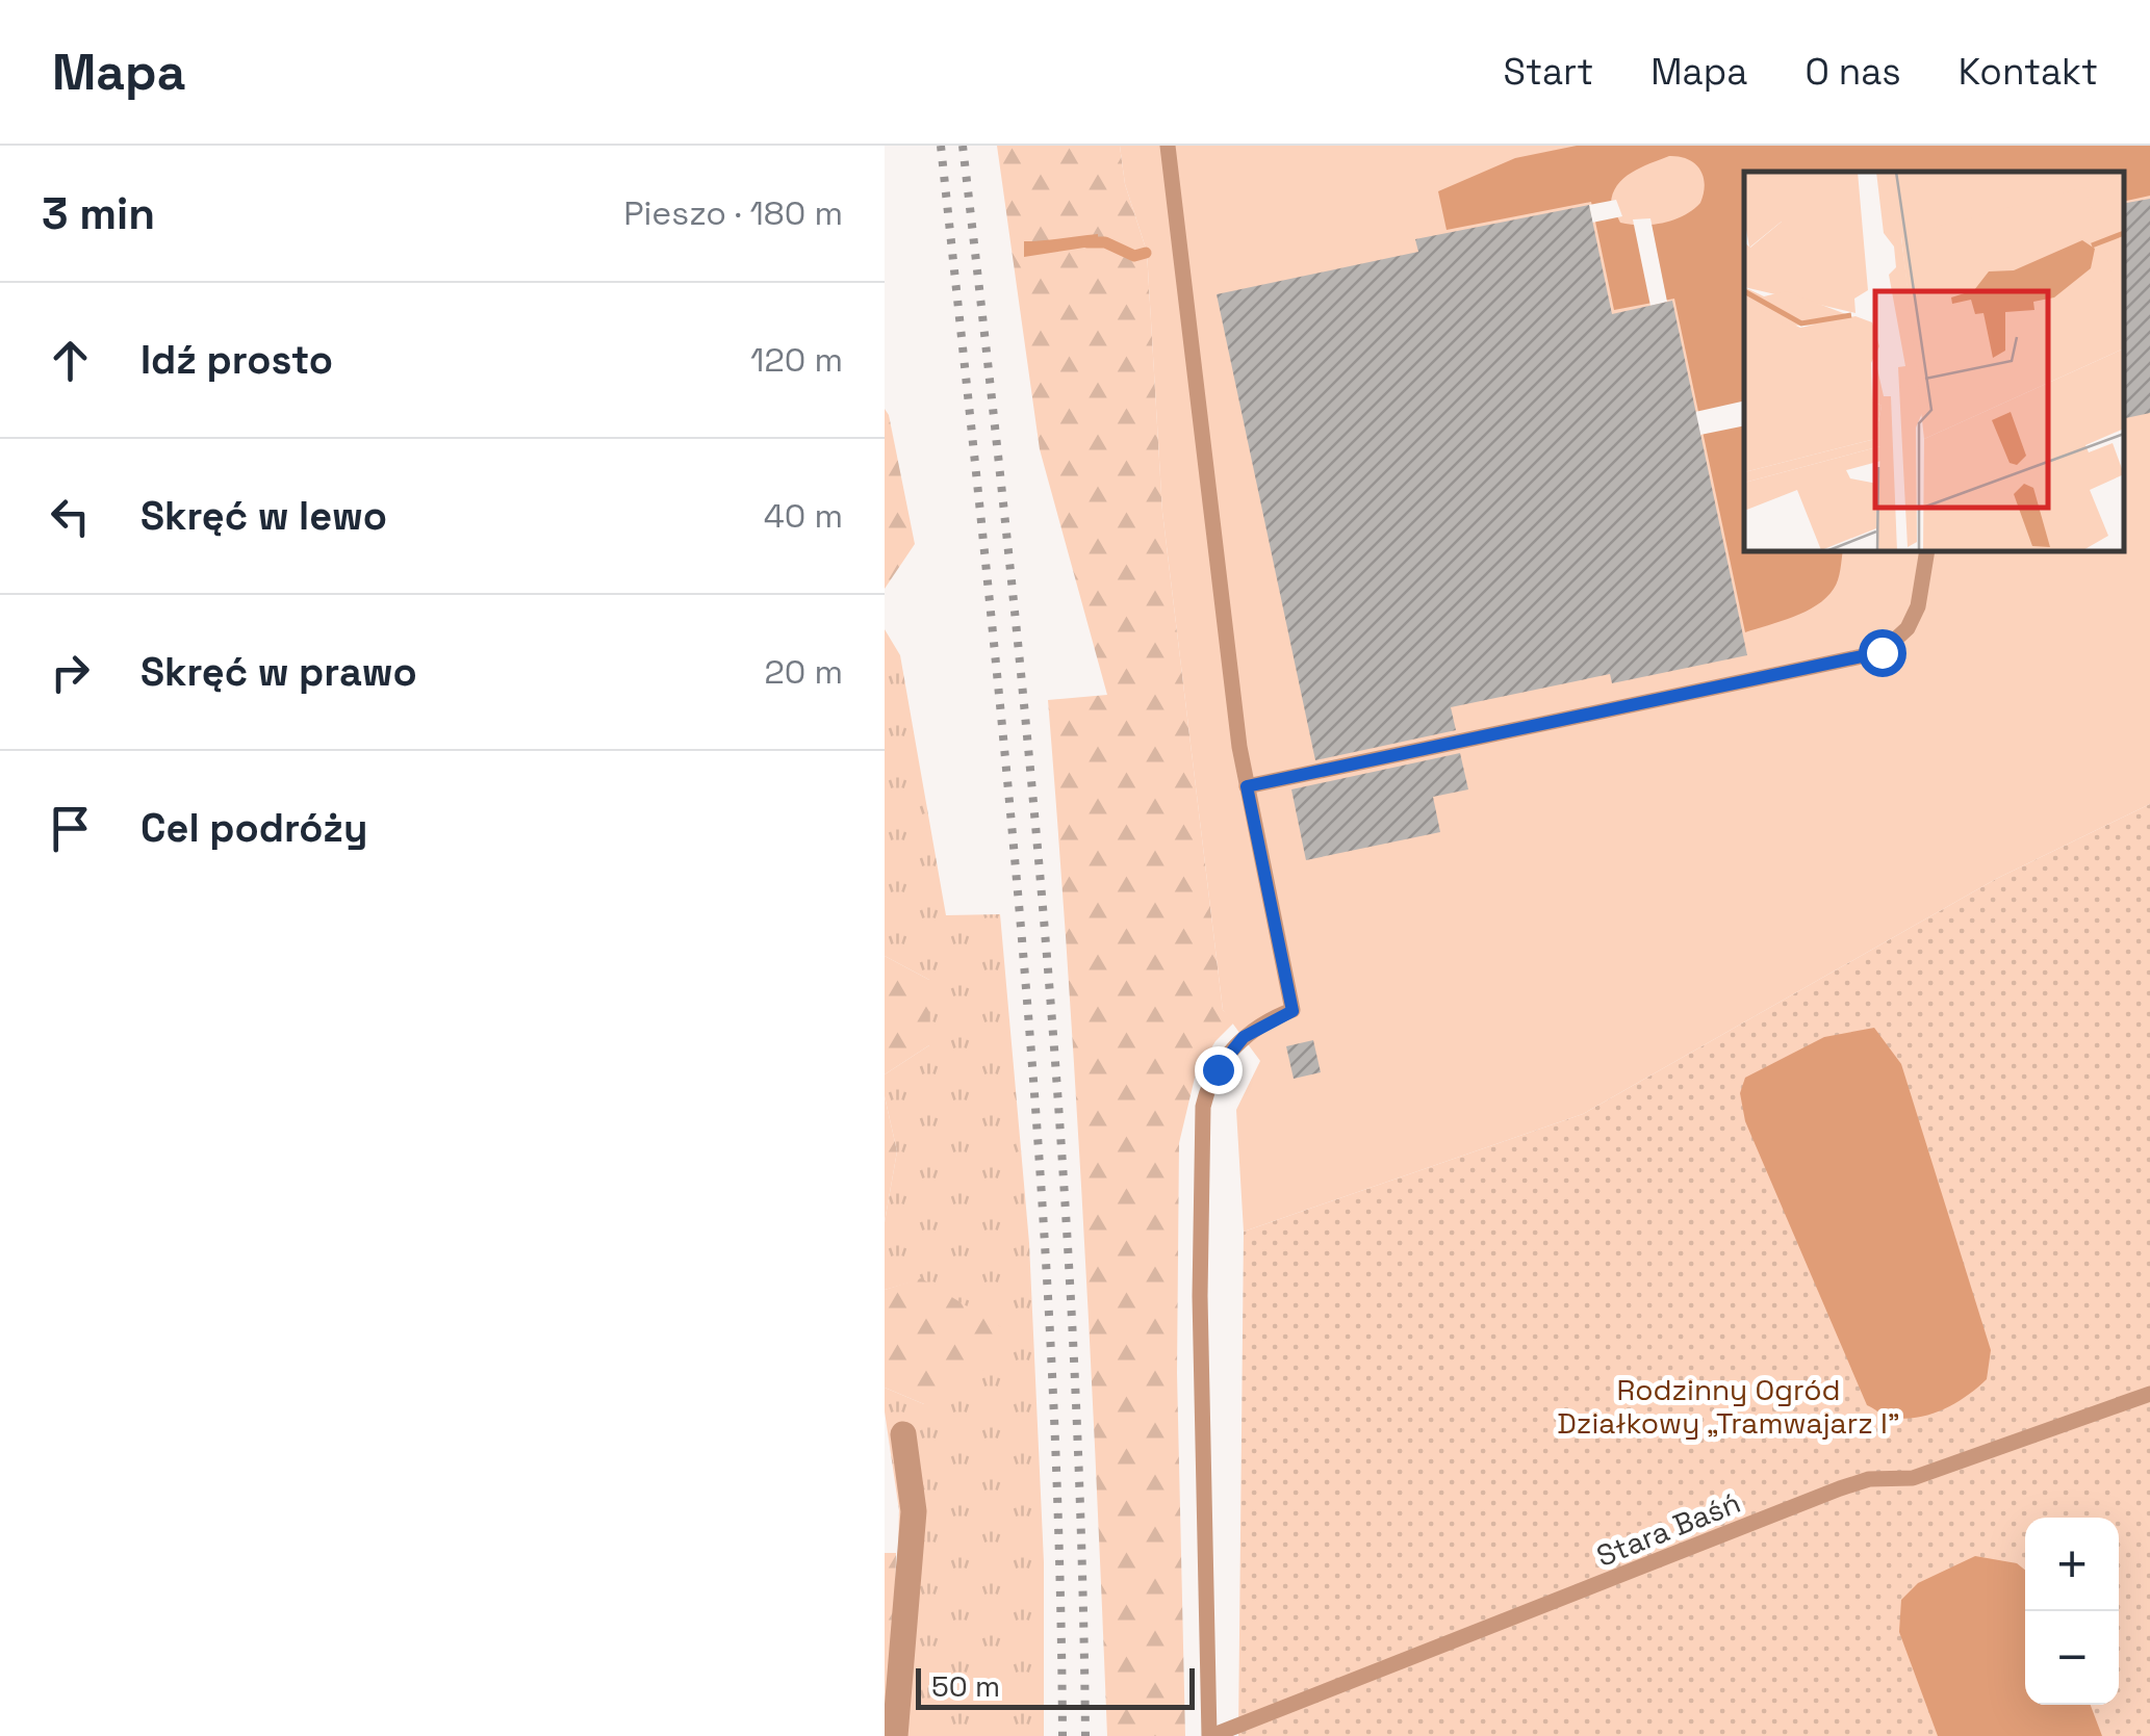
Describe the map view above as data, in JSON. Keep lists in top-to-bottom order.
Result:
{
  "streets": {
    "lane": ["Stara Baśń"]
  },
  "parks": ["Rodzinny Ogród Działkowy „Tramwajarz I”"],
  "scale_bar": "50 m",
  "page": {
    "header": "Mapa",
    "nav": [
      "Start",
      "Mapa",
      "O nas",
      "Kontakt"
    ],
    "heading": ["3 min", "Pieszo · 180 m"],
    "list": [
      ["Idź prosto", "120 m"],
      ["Skręć w lewo", "40 m"],
      ["Skręć w prawo", "20 m"],
      "Cel podróży"
    ],
    "map_buttons": ["+", "−"],
    "scale": "50 m"
  }
}
